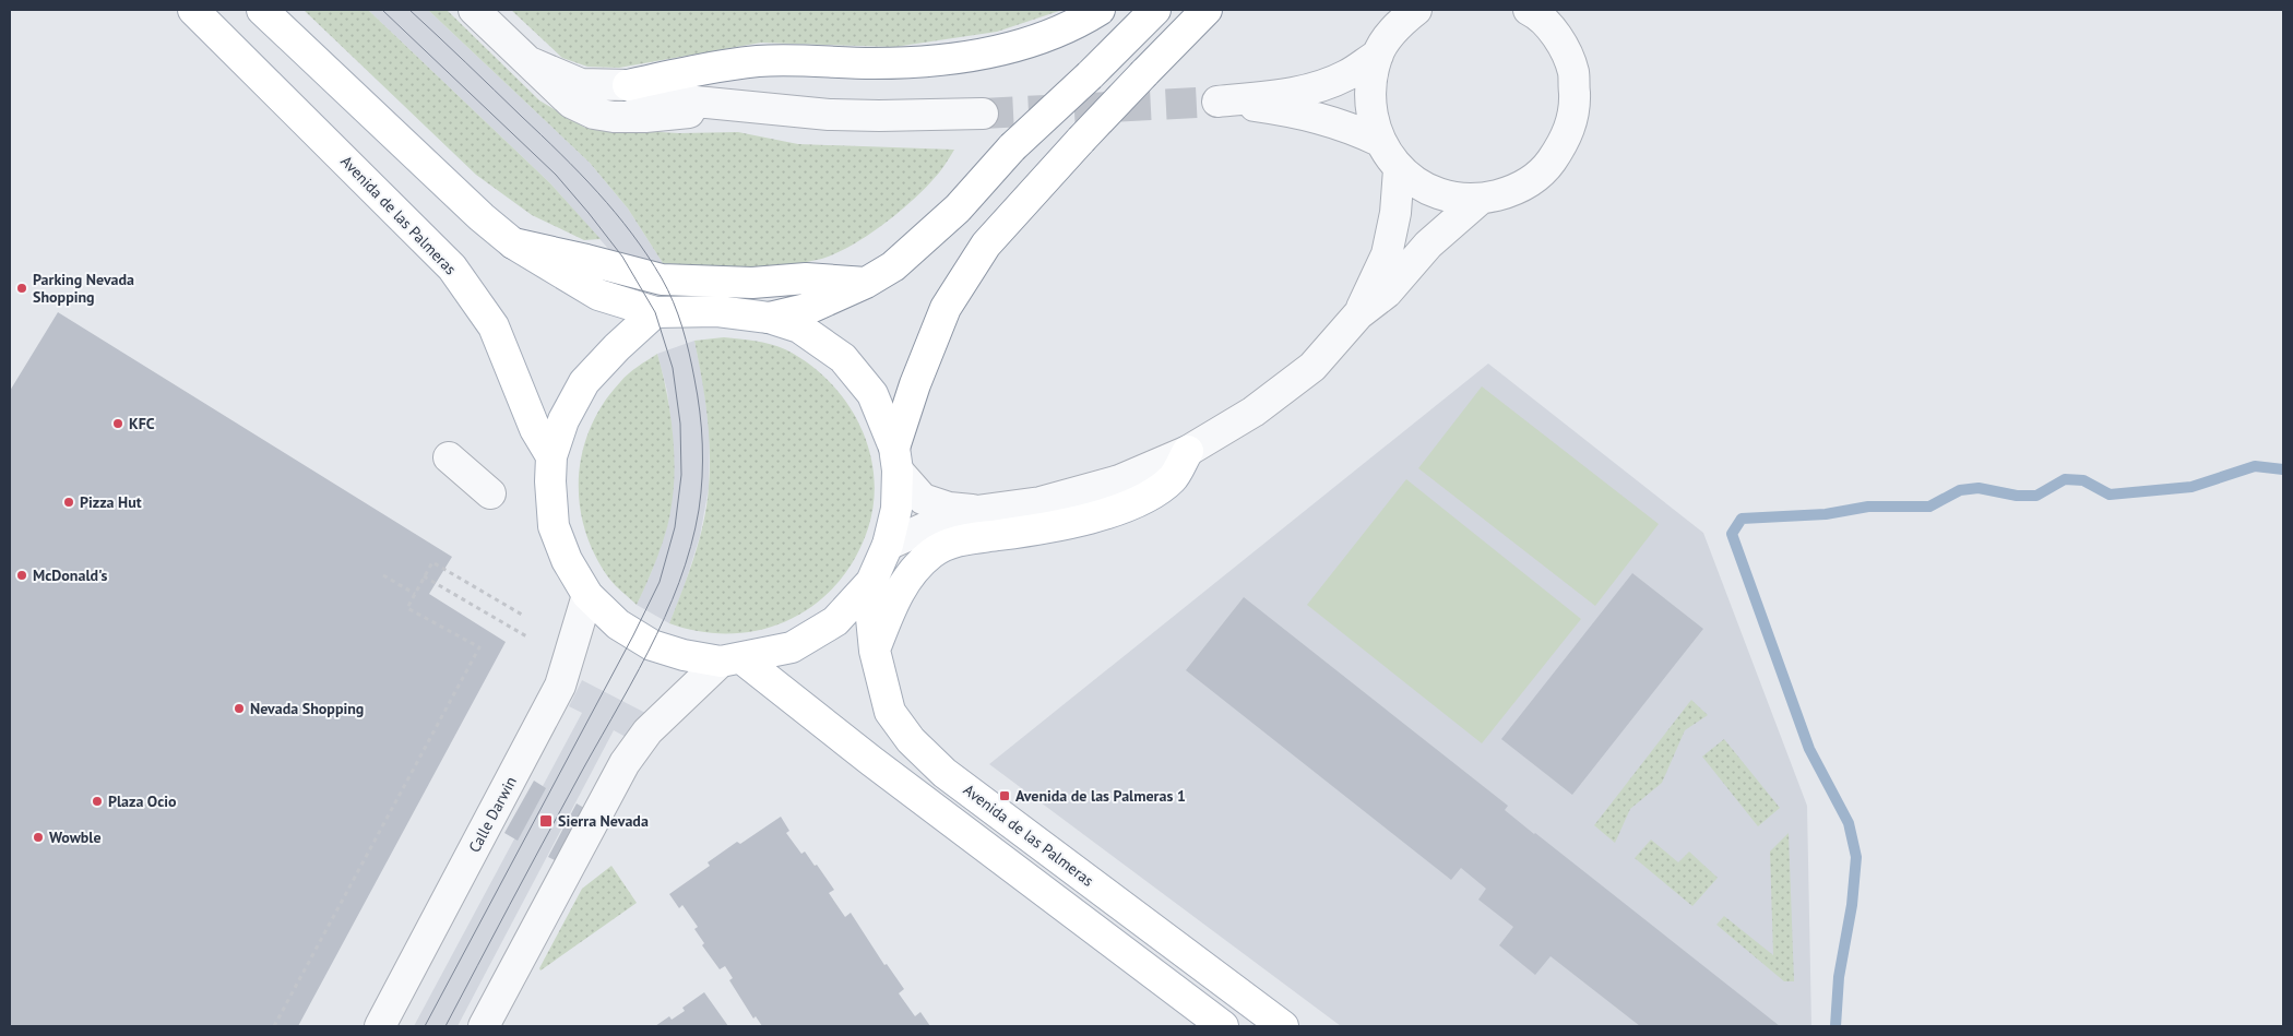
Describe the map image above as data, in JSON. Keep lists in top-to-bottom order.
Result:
{
  "streets": {
    "main road": ["Avenida de las Palmeras"],
    "street": ["Calle Darwin"]
  },
  "places": {
    "other": [
      "Parking Nevada Shopping",
      "KFC",
      "Pizza Hut",
      "McDonald's",
      "Nevada Shopping",
      "Plaza Ocio",
      "Wowble"
    ],
    "transit": ["Avenida de las Palmeras 1", "Sierra Nevada"]
  }
}
